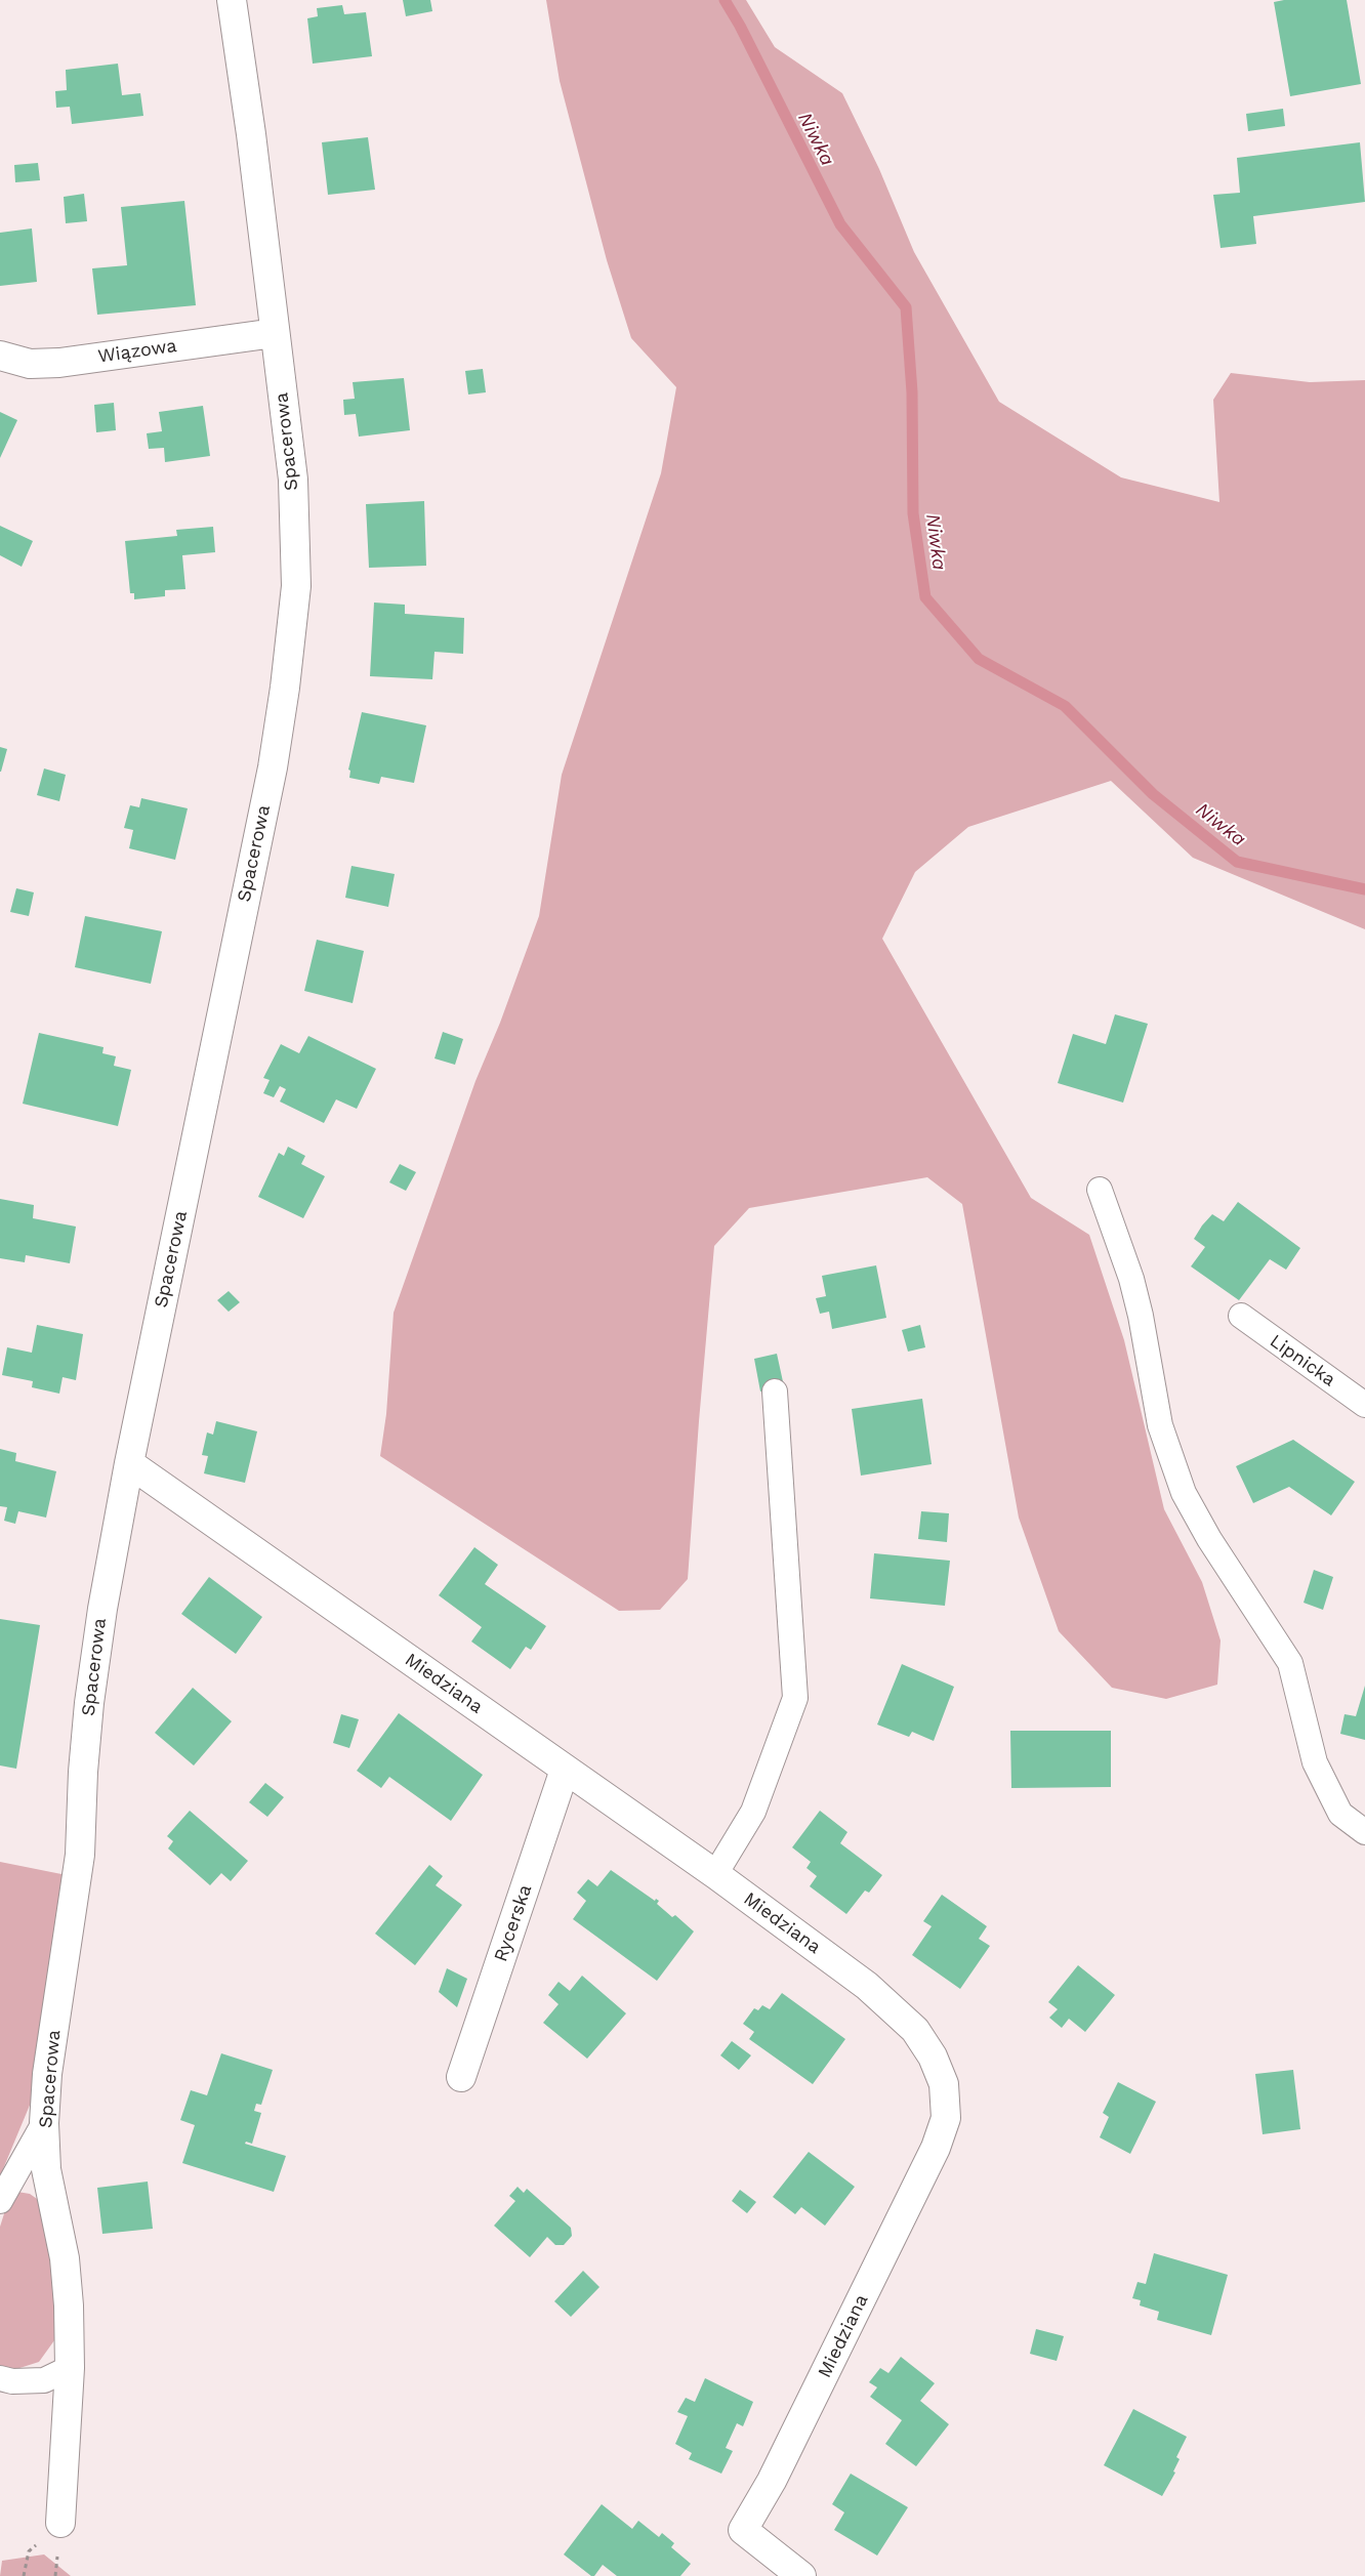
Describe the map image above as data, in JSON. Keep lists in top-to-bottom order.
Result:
{
  "streets": {
    "street": [
      "Wiązowa",
      "Spacerowa",
      "Miedziana",
      "Rycerska"
    ],
    "lane": ["Lipnicka"]
  },
  "crossings": [
    ["Wiązowa", "Spacerowa"],
    ["Spacerowa", "Miedziana"],
    ["Miedziana", "Rycerska"]
  ],
  "water": ["Niwka"]
}
